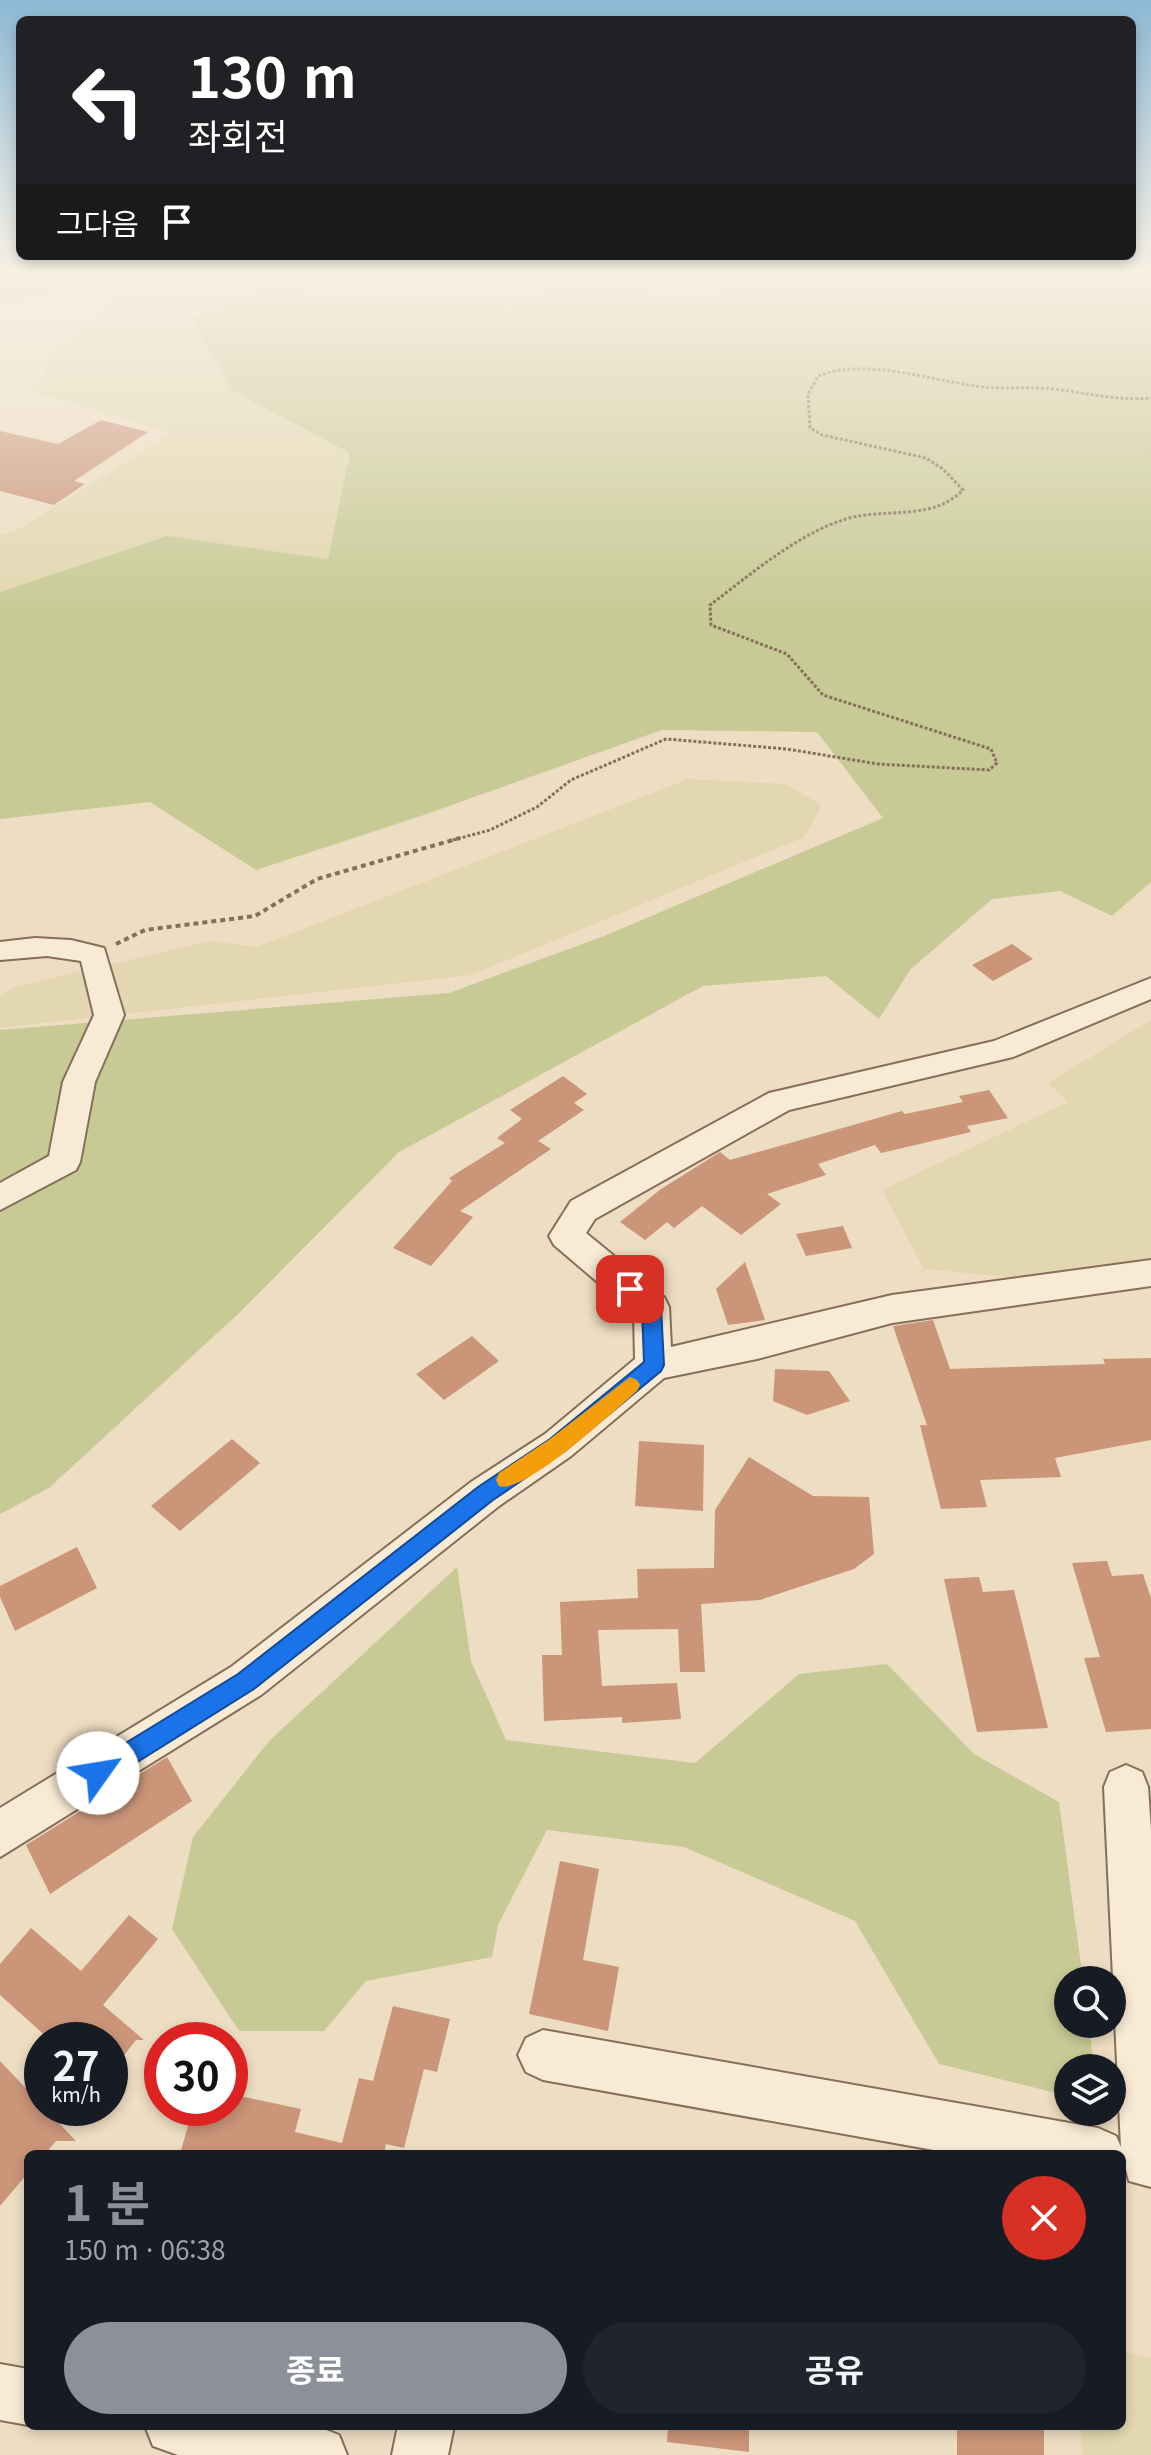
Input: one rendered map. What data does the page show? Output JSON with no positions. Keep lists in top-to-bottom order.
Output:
{
  "page": {
    "turn": ["130 m", "좌회전"],
    "then": "그다음",
    "speed": "27 km/h",
    "limit": "30",
    "heading": ["1 분", "150 m · 06:38"],
    "buttons": ["종료", "공유"]
  }
}
